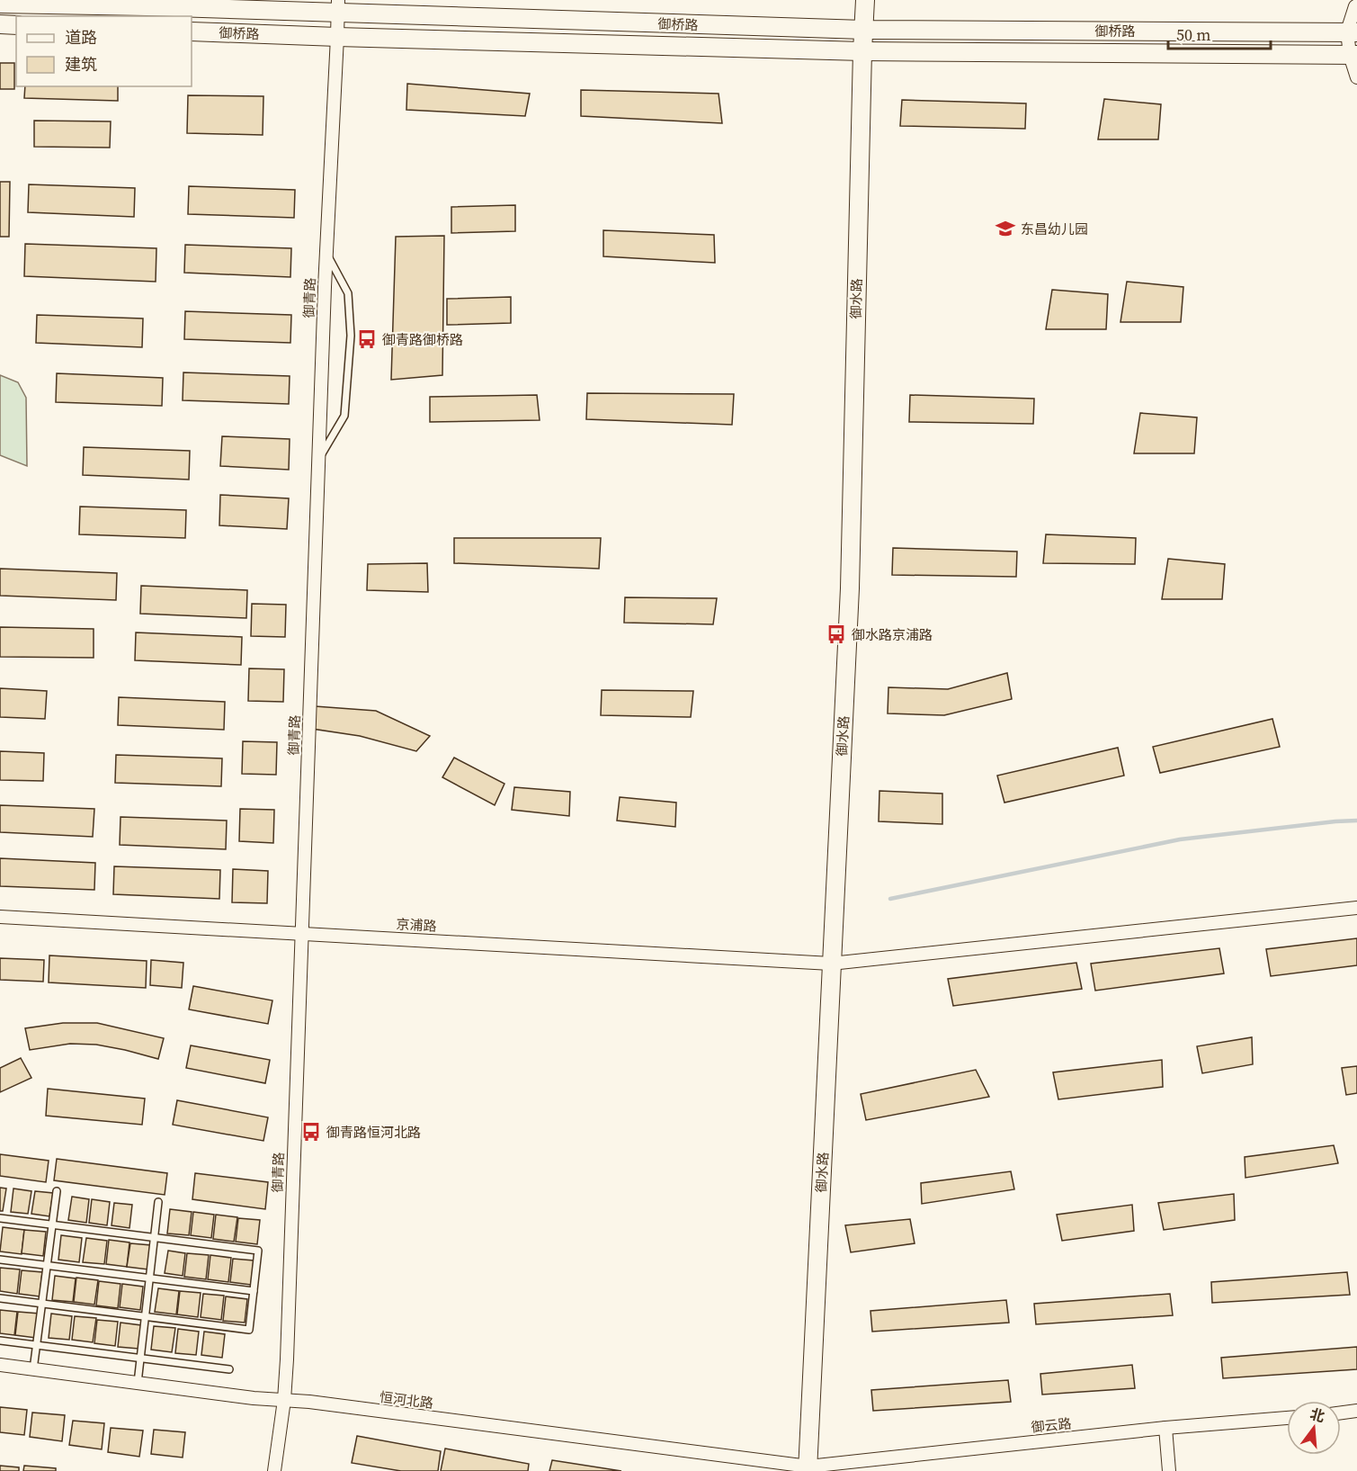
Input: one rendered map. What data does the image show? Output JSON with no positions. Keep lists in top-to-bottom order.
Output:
{
  "streets": {
    "main road": ["御桥路", "御水路"],
    "street": [
      "御青路",
      "京浦路",
      "恒河北路",
      "御云路"
    ]
  },
  "crossings": [
    ["御桥路", "御青路"],
    ["御桥路", "御水路"],
    ["御青路", "京浦路"],
    ["御青路", "恒河北路"],
    ["御水路", "京浦路"],
    ["御水路", "恒河北路"],
    ["御水路", "御云路"],
    ["恒河北路", "御云路"]
  ],
  "places": {
    "school or university": ["东昌幼儿园"],
    "bus stop": ["御青路御桥路", "御水路京浦路", "御青路恒河北路"]
  },
  "legend": ["道路", "建筑"],
  "scale_bar": "50 m",
  "north": "top"
}
